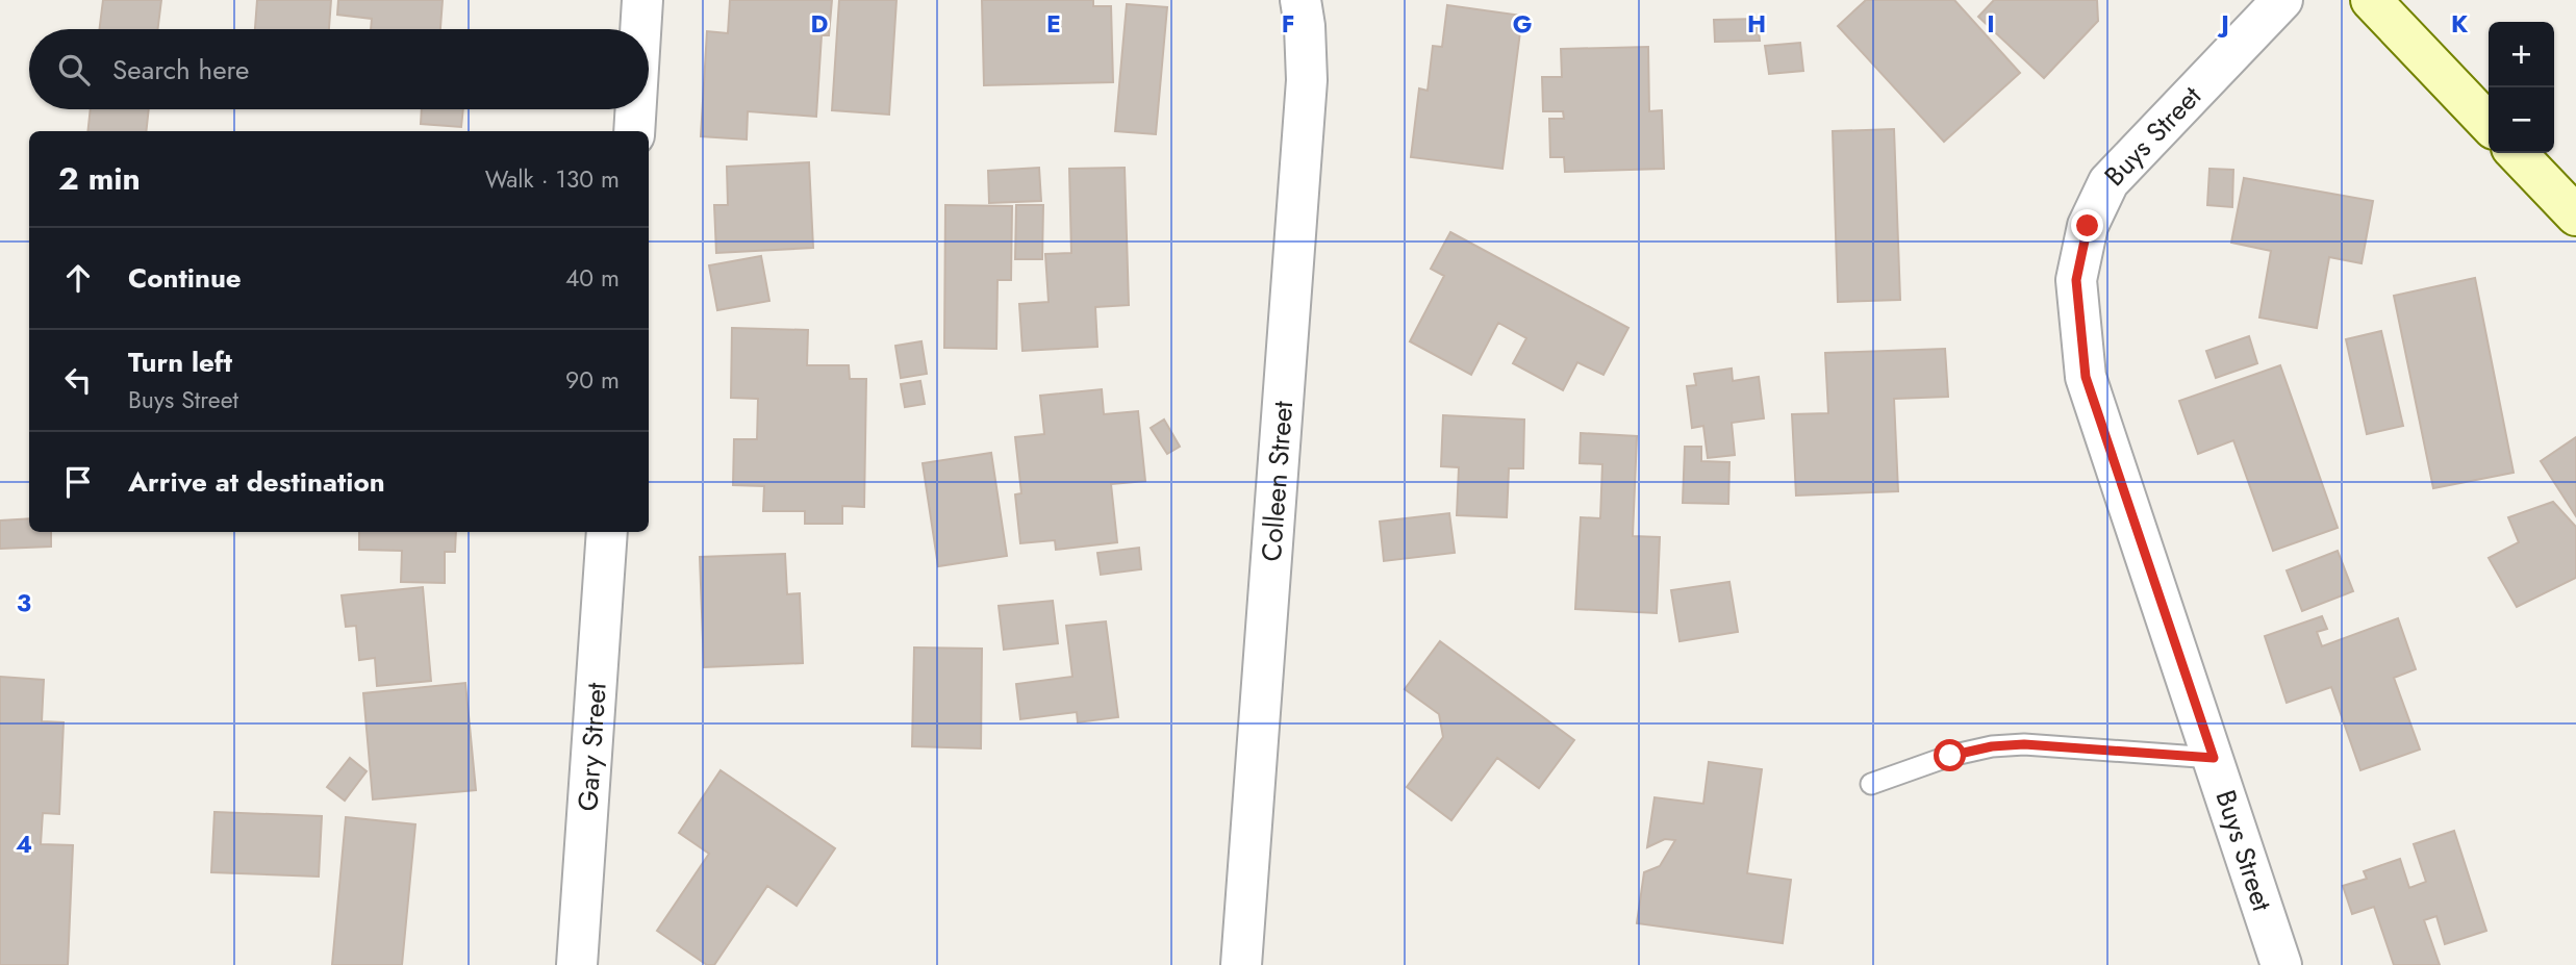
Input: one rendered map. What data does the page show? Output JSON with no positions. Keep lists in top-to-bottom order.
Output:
{
  "streets": {
    "street": ["Buys Street", "Colleen Street", "Gary Street"]
  },
  "page": {
    "map_buttons": ["+", "−"],
    "search": "Search here",
    "heading": ["2 min", "Walk · 130 m"],
    "list": [
      ["Continue", "40 m"],
      ["Turn left", "Buys Street", "90 m"],
      "Arrive at destination"
    ]
  },
  "grid": {
    "columns": [
      "D",
      "E",
      "F",
      "G",
      "H",
      "I",
      "J",
      "K"
    ],
    "rows": ["3", "4"]
  }
}
